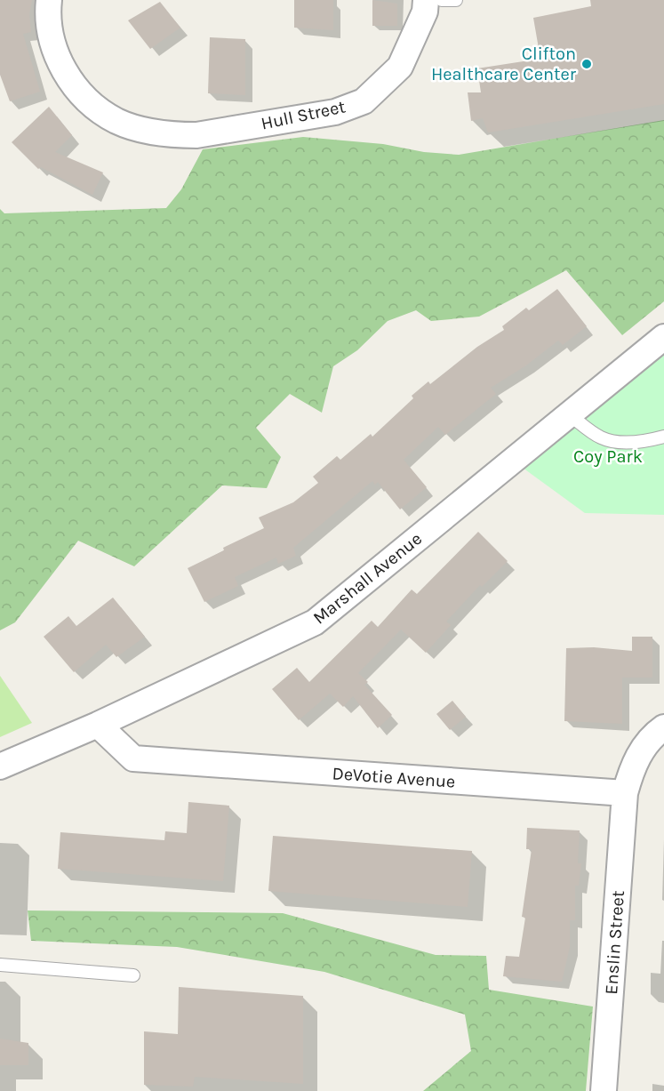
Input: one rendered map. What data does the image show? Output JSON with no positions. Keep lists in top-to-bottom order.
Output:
{
  "streets": {
    "street": [
      "Hull Street",
      "Marshall Avenue",
      "DeVotie Avenue",
      "Enslin Street"
    ]
  },
  "crossings": [
    ["Marshall Avenue", "DeVotie Avenue"],
    ["DeVotie Avenue", "Enslin Street"]
  ],
  "parks": ["Coy Park"],
  "places": ["Clifton Healthcare Center"]
}
